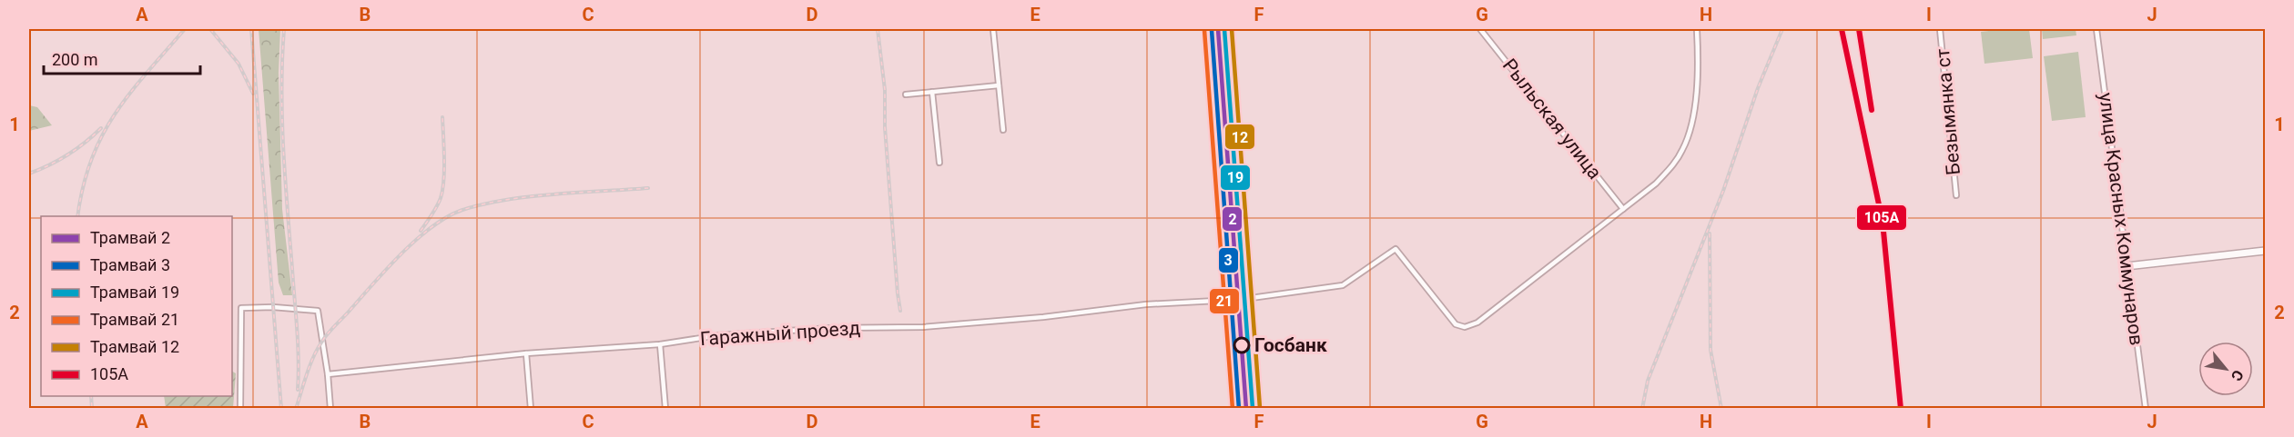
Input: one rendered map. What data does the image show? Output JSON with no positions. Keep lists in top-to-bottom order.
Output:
{
  "streets": {
    "street": [
      "Безымянка ст",
      "Рыльская улица",
      "улица Красных Коммунаров",
      "Гаражный проезд"
    ]
  },
  "places": ["Госбанк"],
  "lines": [
    "tram line 2",
    "tram line 19",
    "tram line 12",
    "transit line 105А",
    "tram line 3",
    "tram line 21"
  ],
  "legend": [
    "Трамвай 2",
    "Трамвай 3",
    "Трамвай 19",
    "Трамвай 21",
    "Трамвай 12",
    "105А"
  ],
  "scale_bar": "200 m",
  "north": "bottom right",
  "grid": {
    "columns": [
      "A",
      "B",
      "C",
      "D",
      "E",
      "F",
      "G",
      "H",
      "I",
      "J"
    ],
    "rows": ["1", "2"]
  }
}
